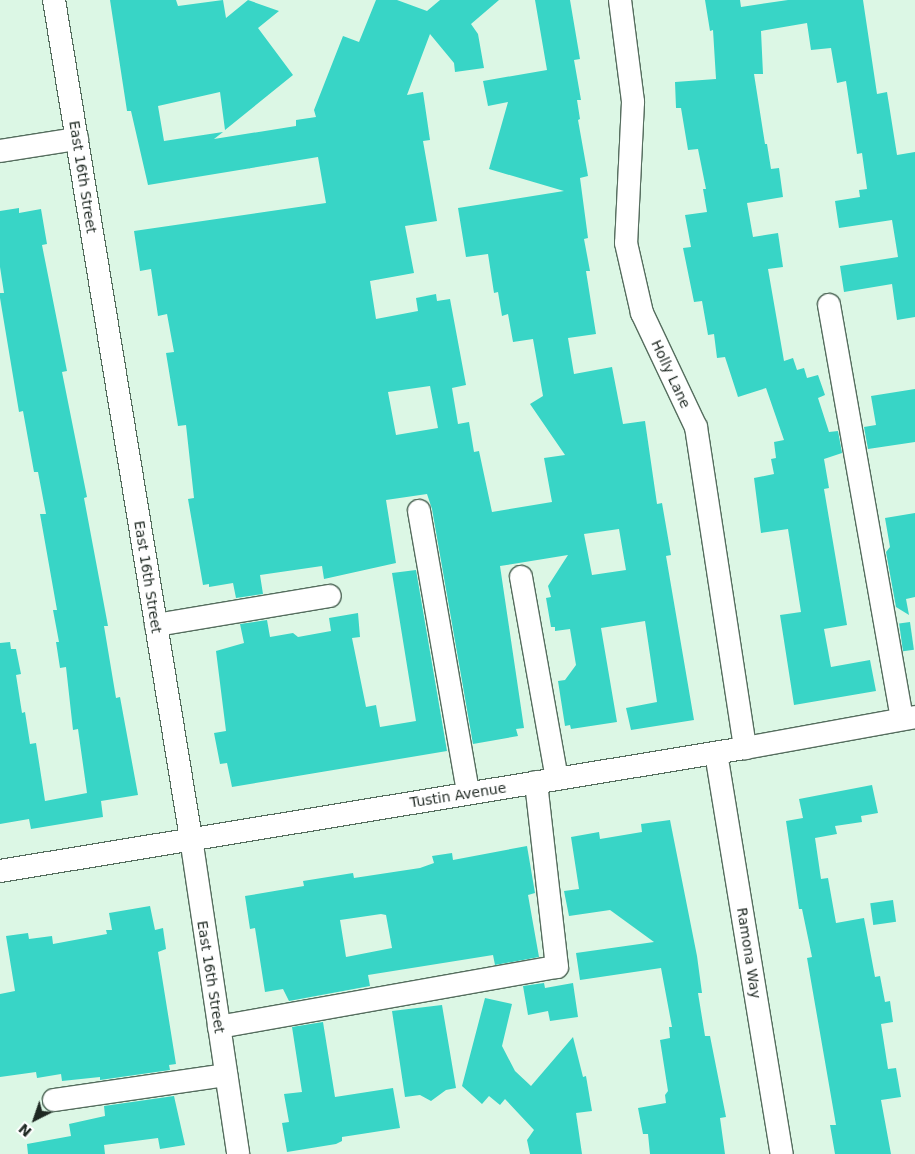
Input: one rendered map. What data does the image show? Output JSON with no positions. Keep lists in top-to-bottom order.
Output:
{
  "streets": {
    "street": [
      "East 16th Street",
      "Holly Lane",
      "Tustin Avenue",
      "Ramona Way"
    ]
  },
  "crossings": [
    ["East 16th Street", "Tustin Avenue"],
    ["Holly Lane", "Tustin Avenue"],
    ["Tustin Avenue", "Ramona Way"]
  ],
  "north": "bottom left"
}
